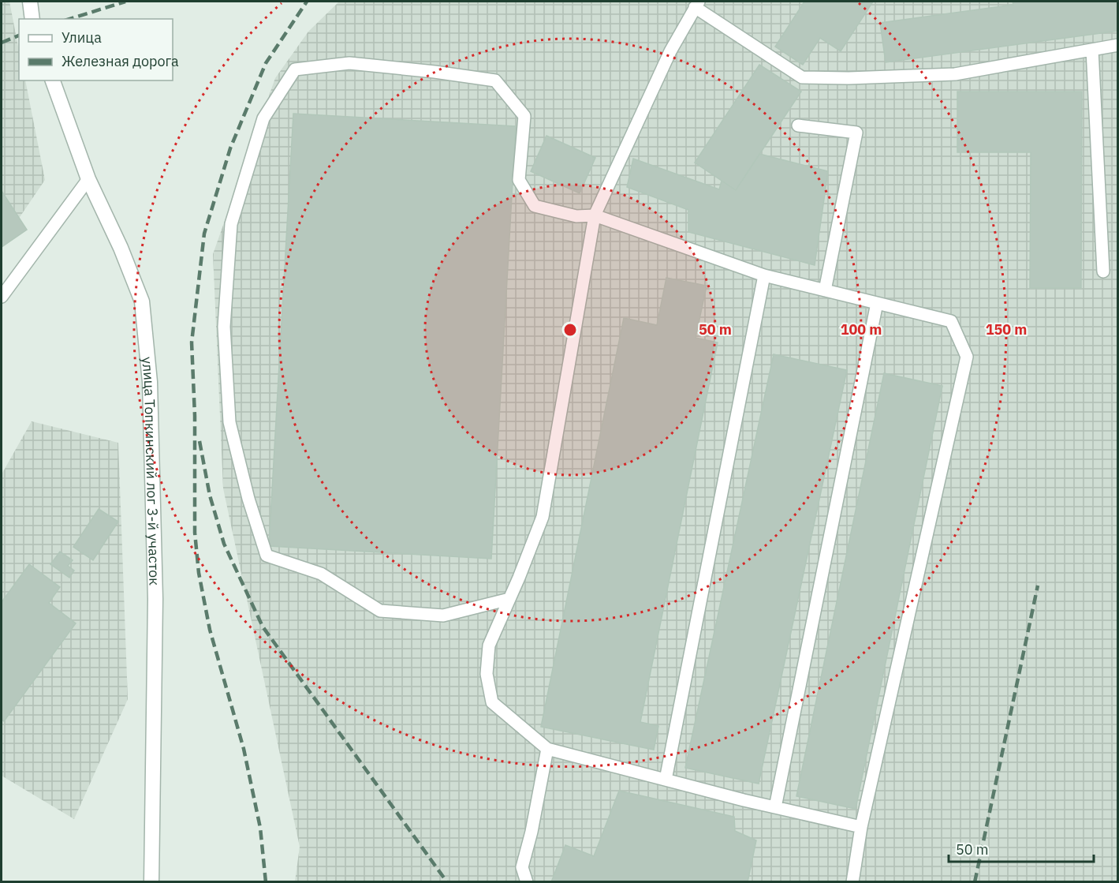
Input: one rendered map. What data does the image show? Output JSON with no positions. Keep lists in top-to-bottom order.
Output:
{
  "streets": {
    "street": ["улица Топкинский лог 3-й участок"]
  },
  "legend": ["Улица", "Железная дорога"],
  "scale_bar": "50 m",
  "rings": ["50 m", "100 m", "150 m"]
}
